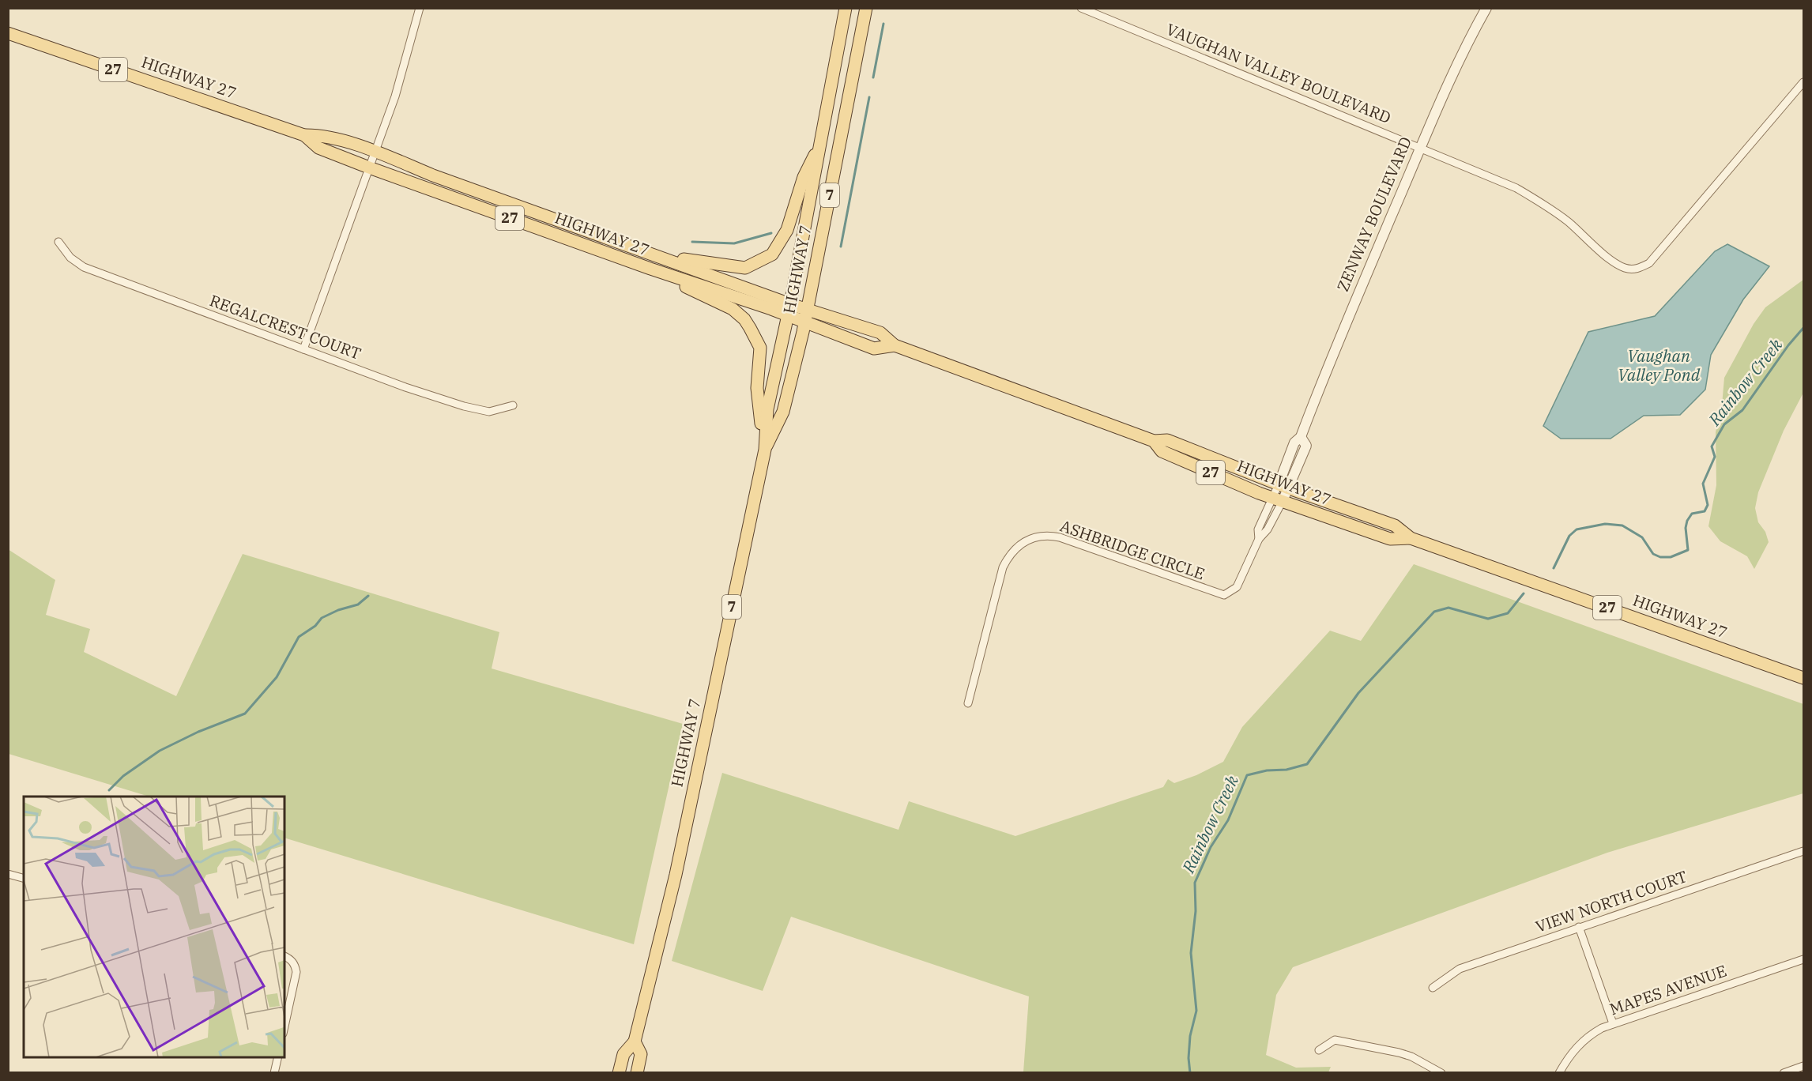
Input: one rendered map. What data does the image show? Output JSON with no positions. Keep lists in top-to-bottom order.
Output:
{
  "streets": {
    "main road": [
      "27",
      "HIGHWAY 27",
      "7",
      "HIGHWAY 7"
    ],
    "street": [
      "VAUGHAN VALLEY BOULEVARD",
      "ZENWAY BOULEVARD",
      "REGALCREST COURT",
      "ASHBRIDGE CIRCLE",
      "VIEW NORTH COURT",
      "MAPES AVENUE"
    ]
  },
  "crossings": [
    ["VAUGHAN VALLEY BOULEVARD", "ZENWAY BOULEVARD"],
    ["HIGHWAY 27", "ZENWAY BOULEVARD"],
    ["HIGHWAY 27", "HIGHWAY 7"],
    ["HIGHWAY 27", "ASHBRIDGE CIRCLE"],
    ["ZENWAY BOULEVARD", "ASHBRIDGE CIRCLE"]
  ],
  "water": ["Vaughan Valley Pond", "Rainbow Creek"]
}
